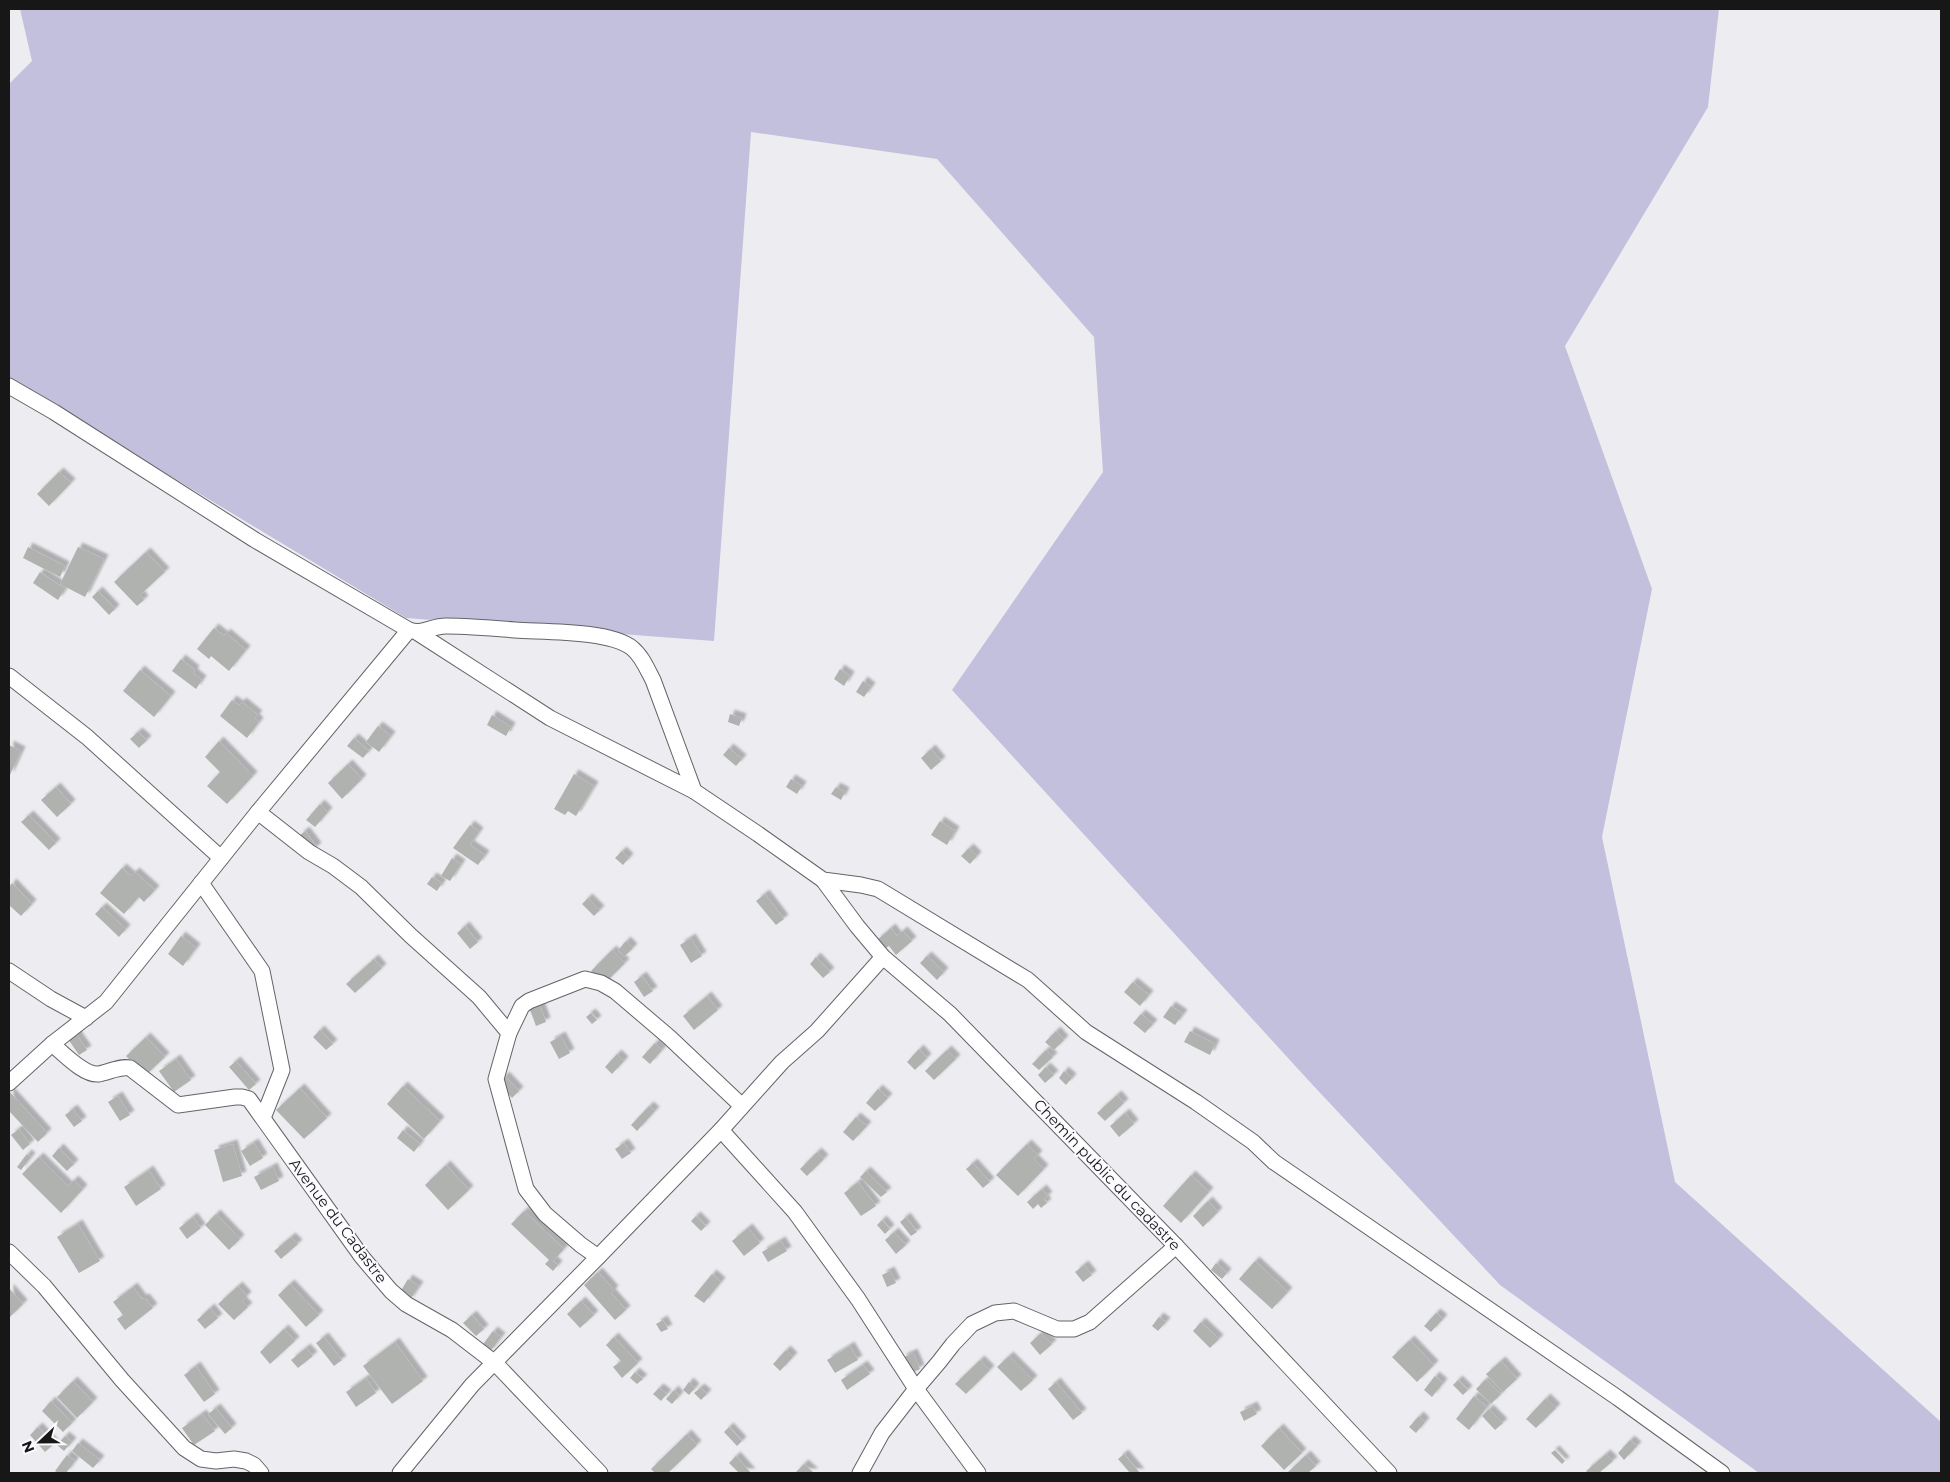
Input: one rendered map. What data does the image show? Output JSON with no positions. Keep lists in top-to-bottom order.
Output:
{
  "streets": {
    "street": ["Chemin public du cadastre", "Avenue du Cadastre"]
  },
  "north": "left"
}
